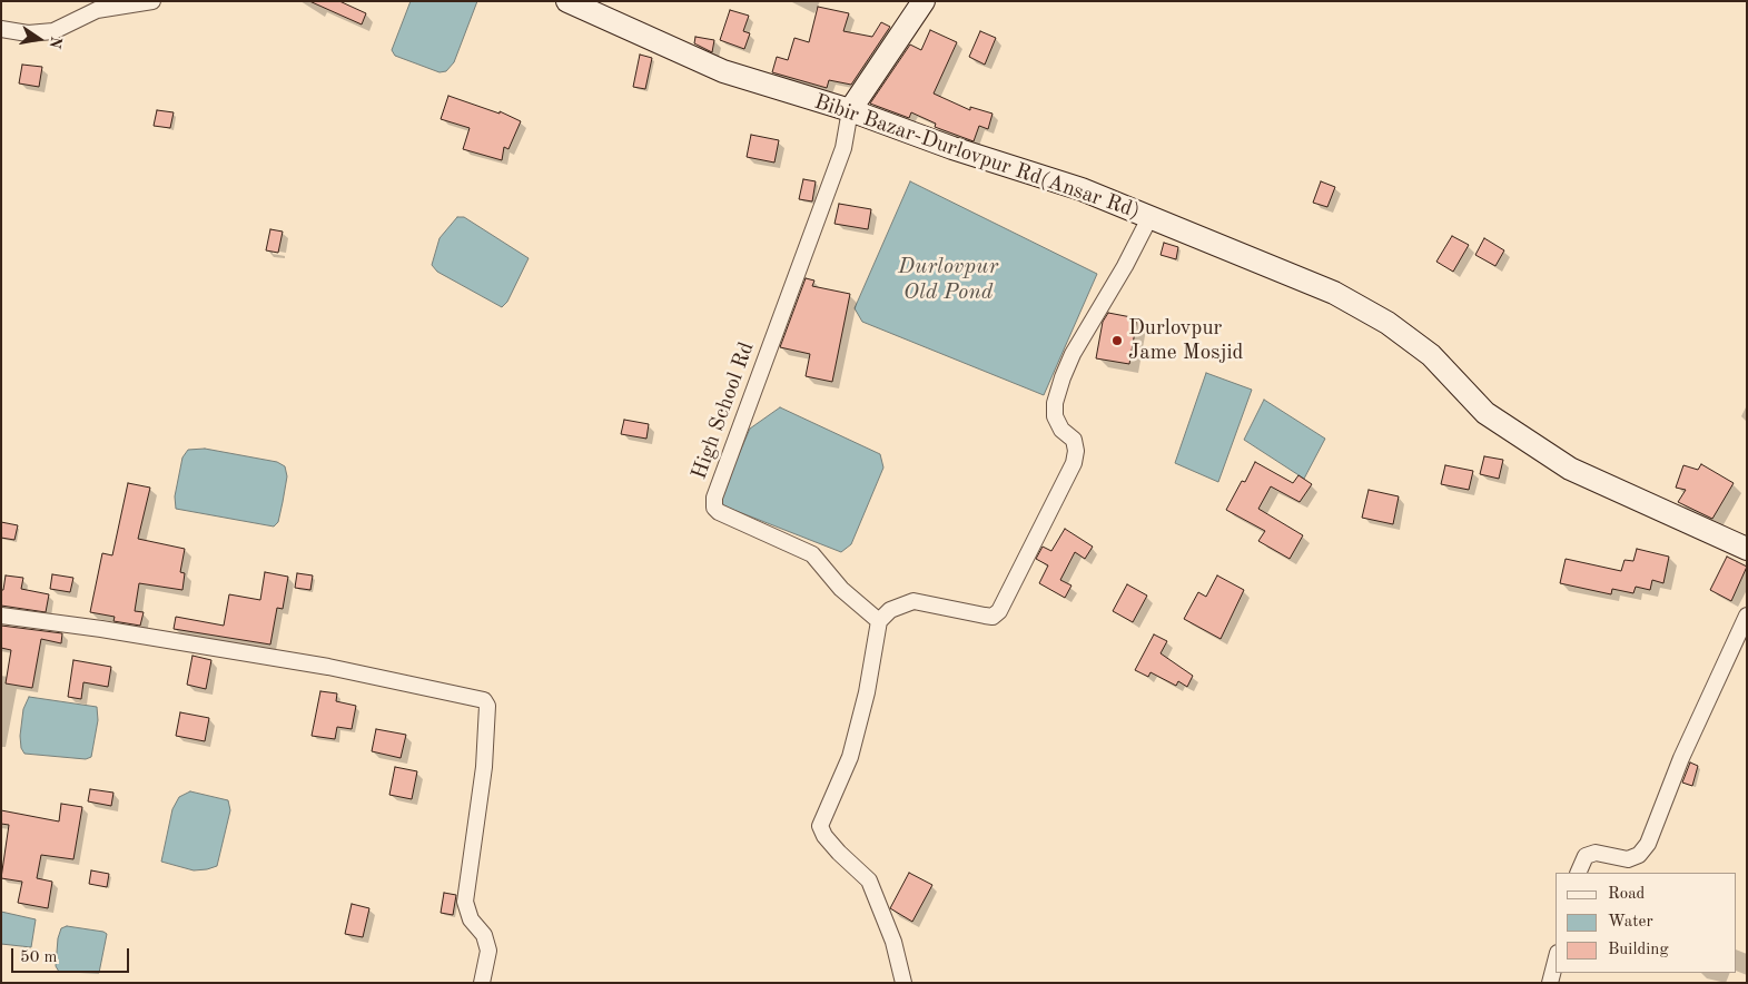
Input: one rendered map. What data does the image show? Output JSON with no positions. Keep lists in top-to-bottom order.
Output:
{
  "streets": {
    "street": ["Bibir Bazar-Durlovpur Rd(Ansar Rd)", "High School Rd"]
  },
  "crossings": [
    ["Bibir Bazar-Durlovpur Rd(Ansar Rd)", "High School Rd"]
  ],
  "water": ["Durlovpur Old Pond"],
  "places": ["Durlovpur Jame Mosjid"],
  "legend": ["Road", "Water", "Building"],
  "scale_bar": "50 m",
  "north": "right"
}
